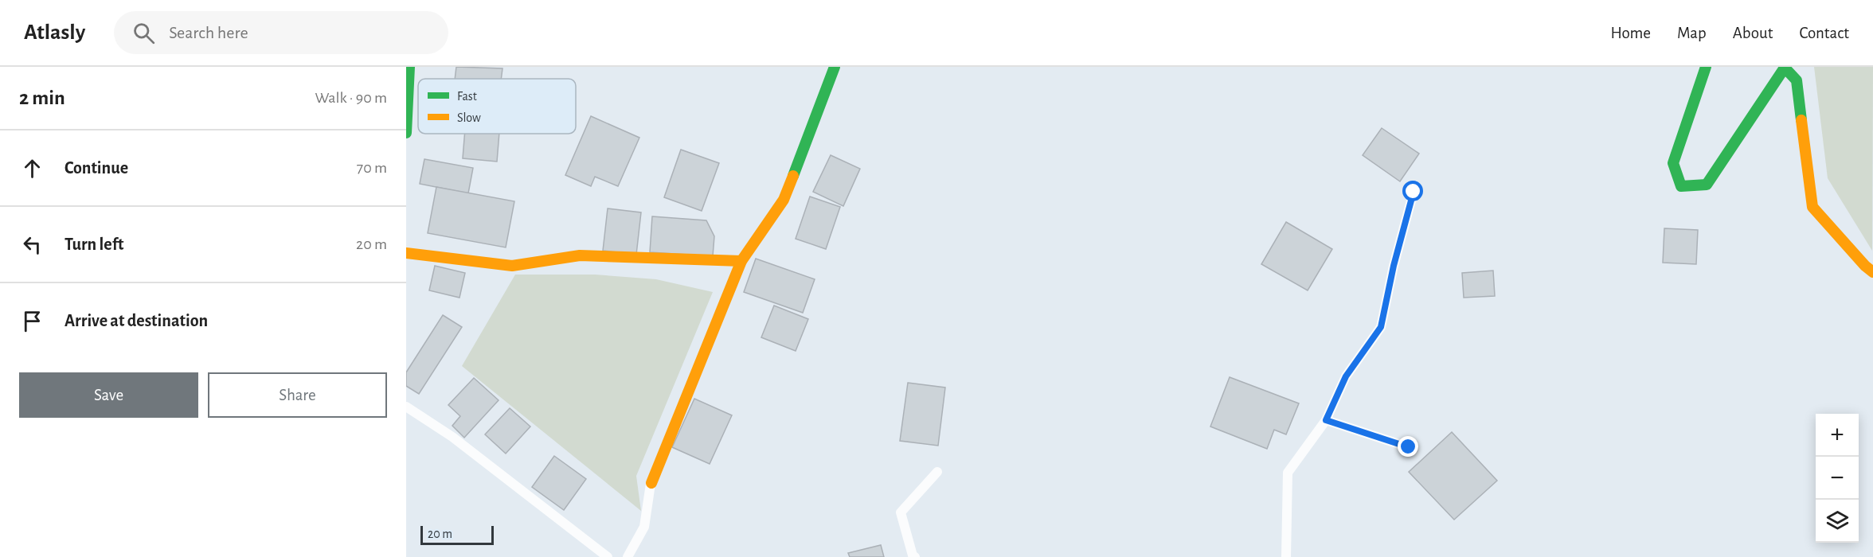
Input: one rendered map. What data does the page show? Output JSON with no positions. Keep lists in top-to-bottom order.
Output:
{
  "legend": ["Fast", "Slow"],
  "scale_bar": "20 m",
  "page": {
    "header": "Atlasly",
    "search": "Search here",
    "nav": [
      "Home",
      "Map",
      "About",
      "Contact"
    ],
    "heading": ["2 min", "Walk · 90 m"],
    "list": [
      ["Continue", "70 m"],
      ["Turn left", "20 m"],
      "Arrive at destination"
    ],
    "buttons": ["Save", "Share"],
    "map_buttons": ["+", "−"],
    "scale": "20 m"
  }
}
